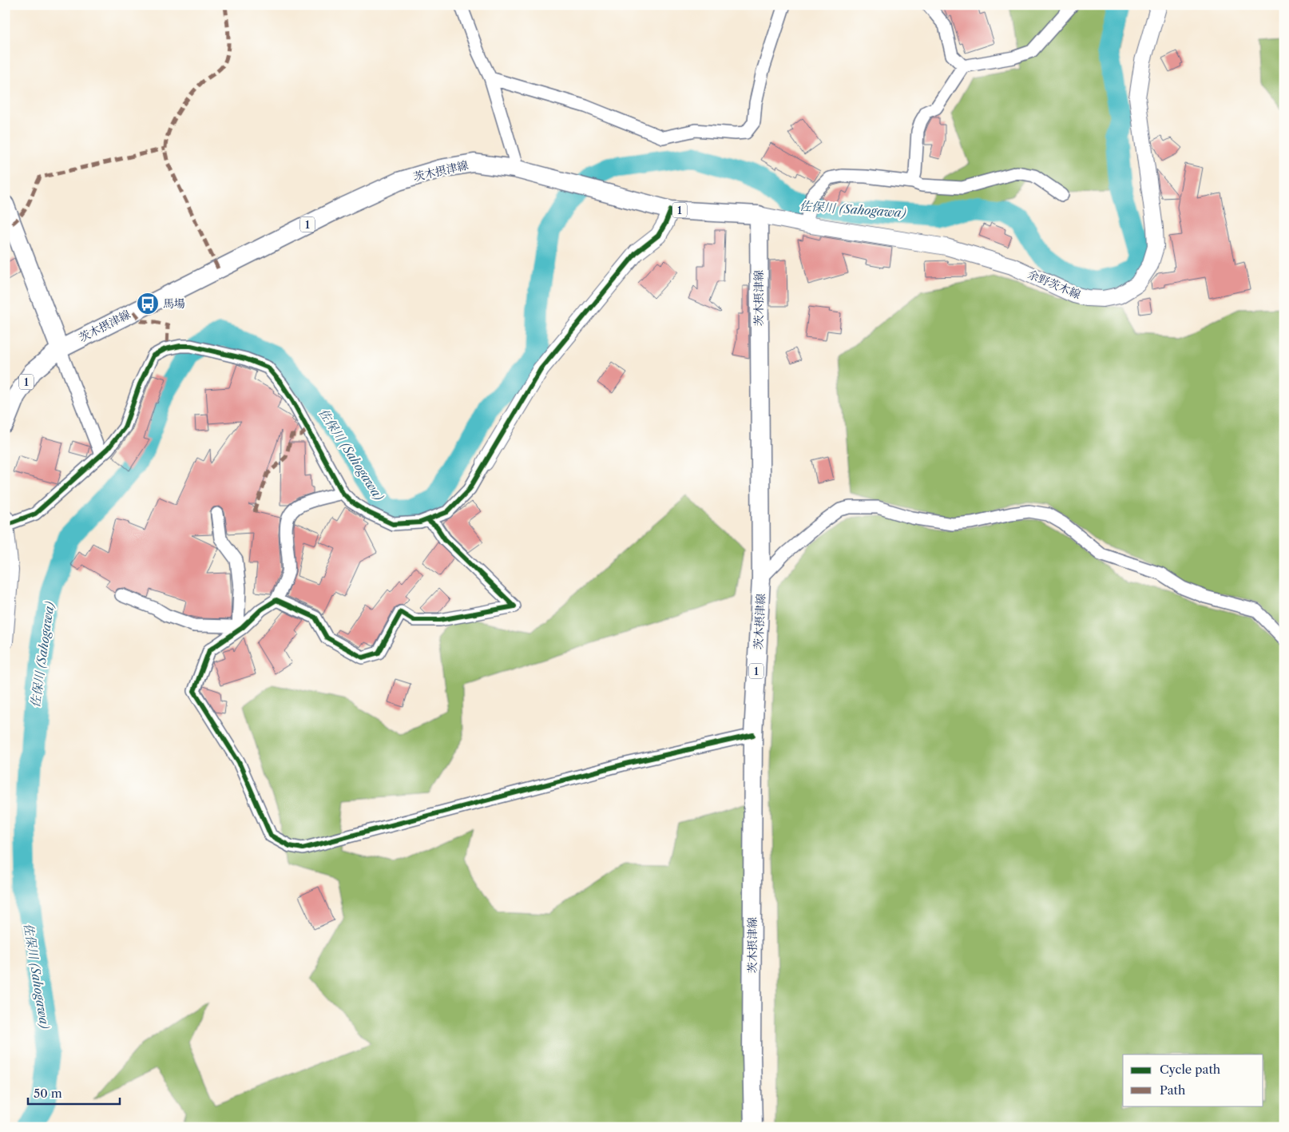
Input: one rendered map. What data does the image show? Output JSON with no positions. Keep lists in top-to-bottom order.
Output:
{
  "streets": {
    "main road": ["茨木摂津線", "1", "余野茨木線"]
  },
  "crossings": [
    ["茨木摂津線", "余野茨木線"]
  ],
  "water": ["佐保川 (Sahogawa)"],
  "places": {
    "bus stop": ["馬場"]
  },
  "legend": ["Cycle path", "Path"],
  "scale_bar": "50 m"
}
